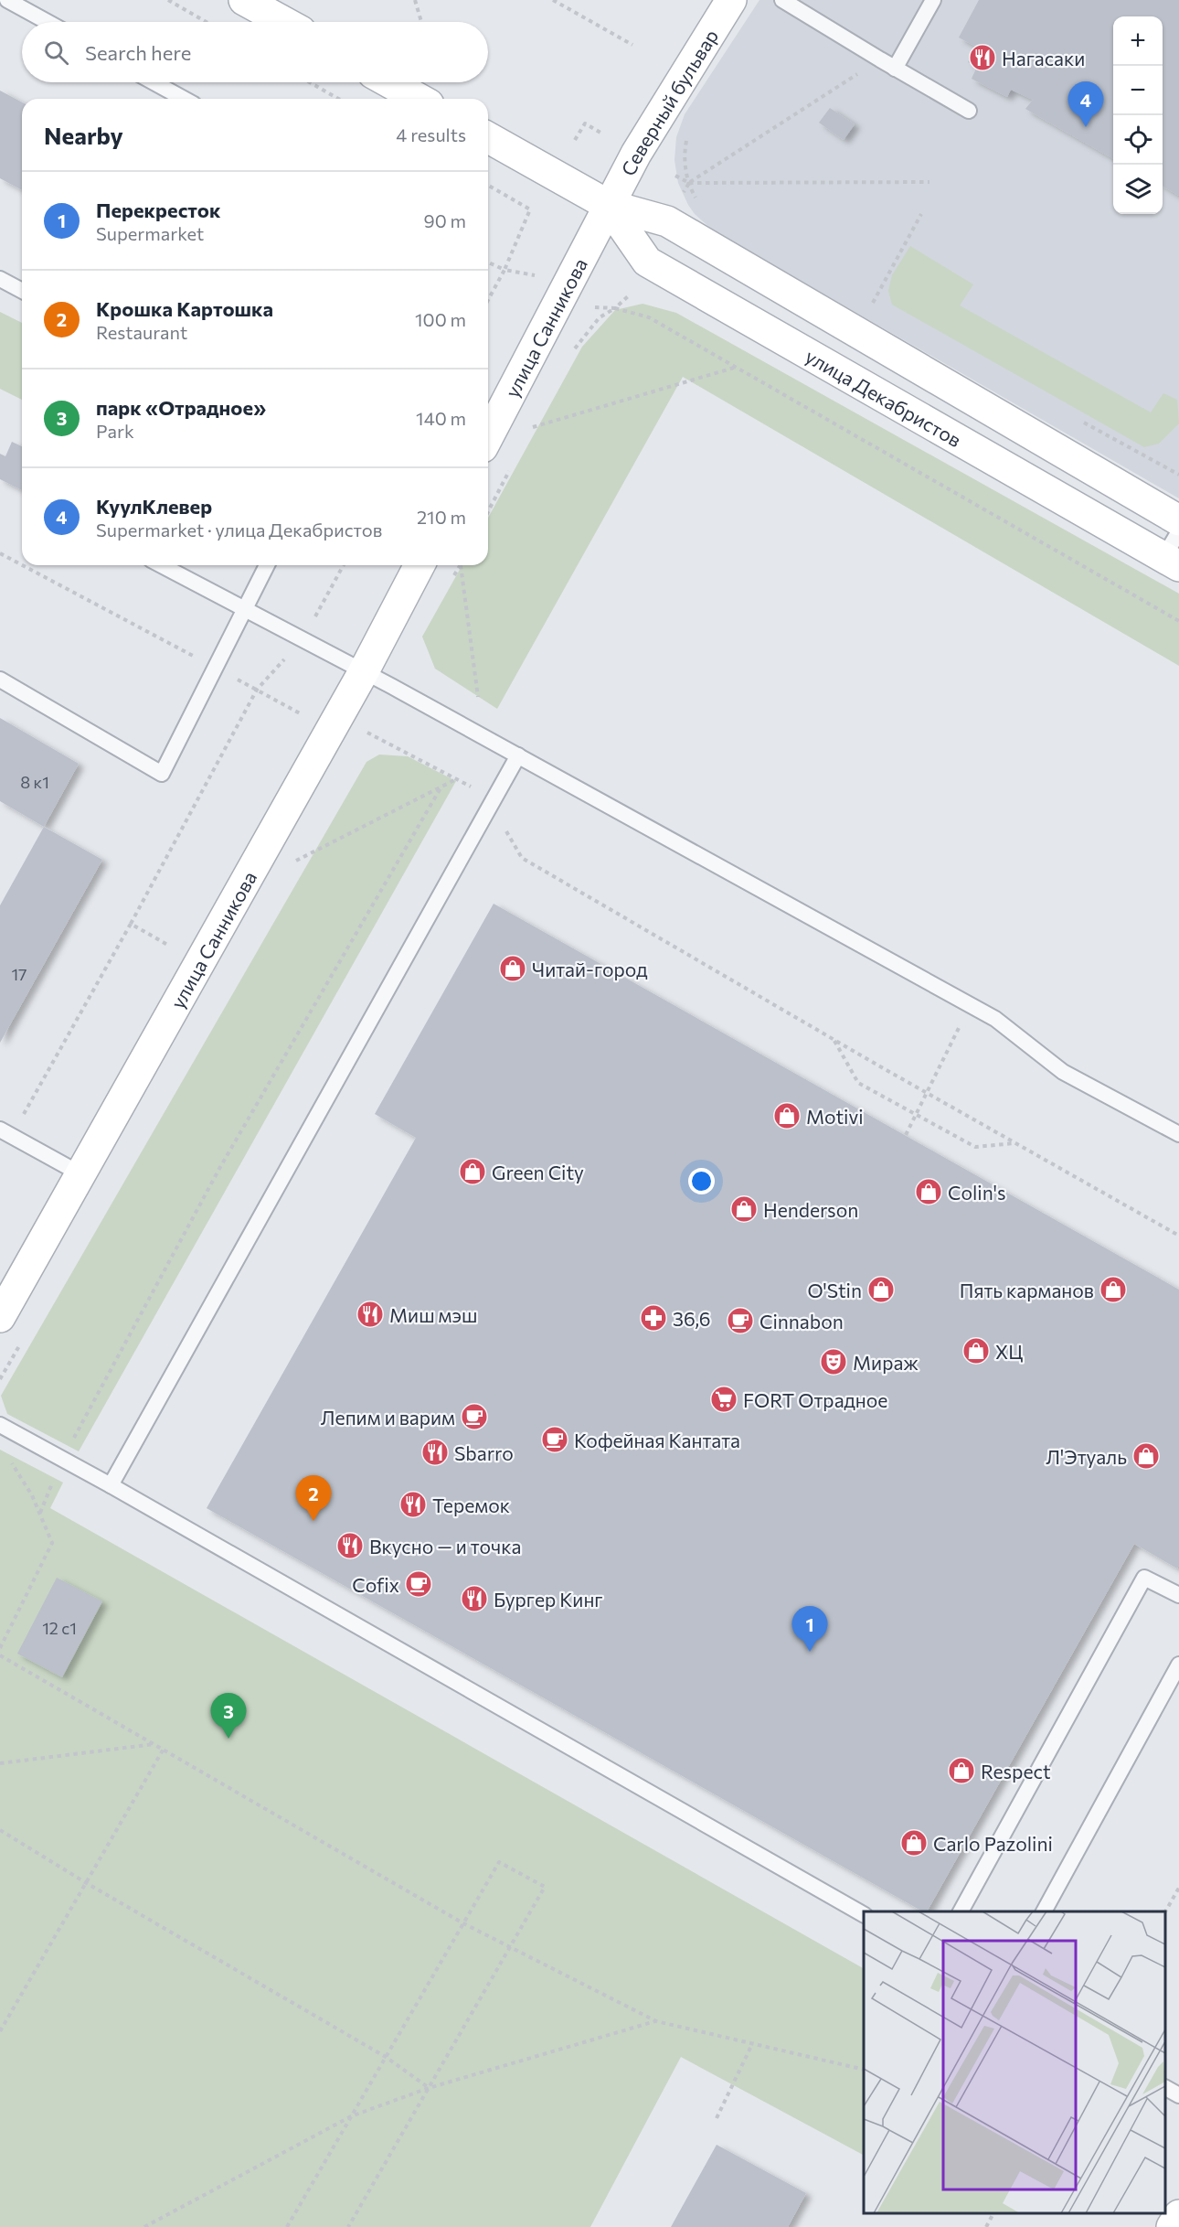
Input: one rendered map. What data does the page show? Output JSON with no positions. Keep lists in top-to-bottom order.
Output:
{
  "streets": {
    "main road": ["Северный бульвар", "улица Санникова", "улица Декабристов"]
  },
  "crossings": [
    ["Северный бульвар", "улица Санникова"],
    ["Северный бульвар", "улица Декабристов"],
    ["улица Санникова", "улица Декабристов"]
  ],
  "places": {
    "restaurant": [
      "Нагасаки",
      "Миш мэш",
      "Sbarro",
      "Теремок",
      "Вкусно — и точка",
      "Бургер Кинг"
    ],
    "shop": [
      "Читай-город",
      "Motivi",
      "Green City",
      "Colin's",
      "Henderson",
      "O'Stin",
      "Пять карманов",
      "ХЦ",
      "Л'Этуаль",
      "Respect",
      "Carlo Pazolini"
    ],
    "pharmacy": ["36,6"],
    "cafe": [
      "Cinnabon",
      "Лепим и варим",
      "Кофейная Кантата",
      "Cofix"
    ],
    "theatre": ["Мираж"],
    "supermarket": ["FORT Отрадное"]
  },
  "house_numbers": ["8 к1", "17", "12 с1"],
  "page": {
    "map_buttons": ["+", "−"],
    "search": "Search here",
    "pins": [
      "4",
      "2",
      "1",
      "3"
    ],
    "heading": ["Nearby", "4 results"],
    "list": [
      {
        "mark": "1",
        "name": "Перекресток",
        "note": "Supermarket",
        "value": "90 m"
      },
      {
        "mark": "2",
        "name": "Крошка Картошка",
        "note": "Restaurant",
        "value": "100 m"
      },
      {
        "mark": "3",
        "name": "парк «Отрадное»",
        "note": "Park",
        "value": "140 m"
      },
      {
        "mark": "4",
        "name": "КуулКлевер",
        "note": "Supermarket · улица Декабристов",
        "value": "210 m"
      }
    ]
  }
}
